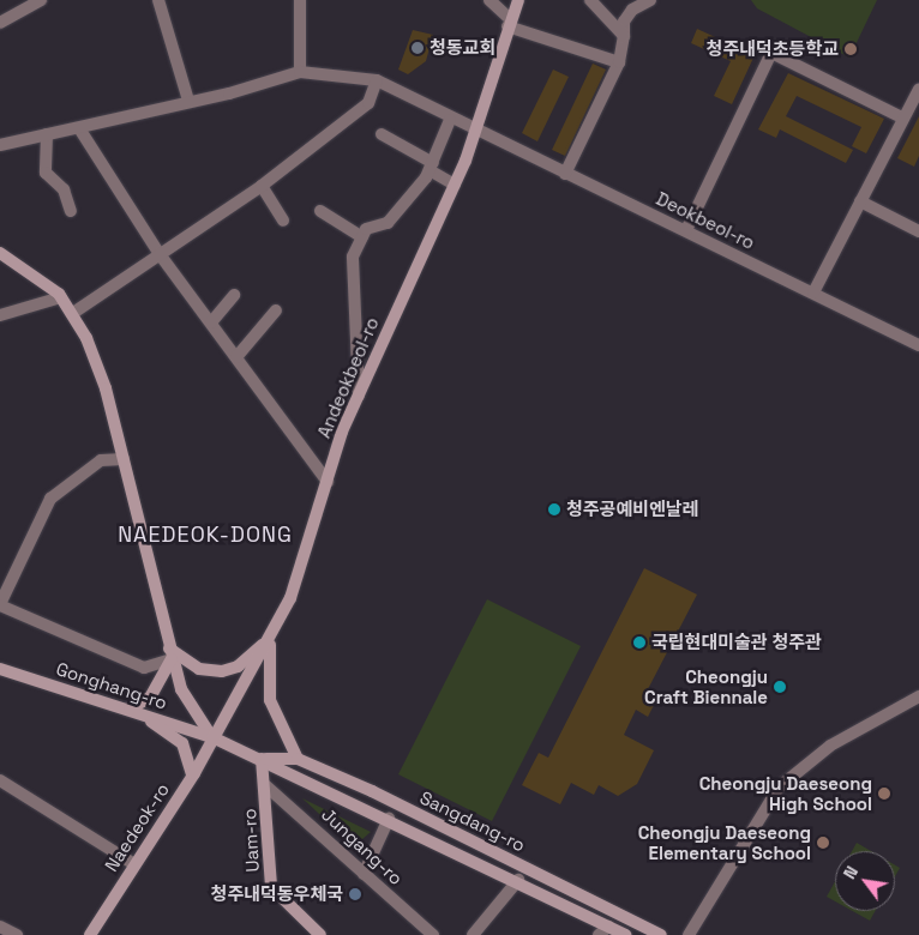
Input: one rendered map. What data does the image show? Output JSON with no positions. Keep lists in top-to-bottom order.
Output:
{
  "streets": {
    "street": [
      "Deokbeol-ro",
      "Andeokbeol-ro",
      "Gonghang-ro",
      "Sangdang-ro",
      "Naedeok-ro",
      "Uam-ro",
      "Jungang-ro"
    ]
  },
  "crossings": [
    ["Deokbeol-ro", "Andeokbeol-ro"],
    ["Andeokbeol-ro", "Gonghang-ro"],
    ["Andeokbeol-ro", "Sangdang-ro"],
    ["Andeokbeol-ro", "Naedeok-ro"],
    ["Gonghang-ro", "Sangdang-ro"],
    ["Gonghang-ro", "Naedeok-ro"],
    ["Sangdang-ro", "Naedeok-ro"],
    ["Sangdang-ro", "Uam-ro"],
    ["Uam-ro", "Jungang-ro"]
  ],
  "districts": ["NAEDEOK-DONG"],
  "places": [
    "청동교회",
    "청주내덕초등학교",
    "청주공예비엔날레",
    "국립현대미술관 청주관",
    "Cheongju Craft Biennale",
    "Cheongju Daeseong High School",
    "Cheongju Daeseong Elementary School",
    "청주내덕동우체국"
  ],
  "north": "top left"
}
